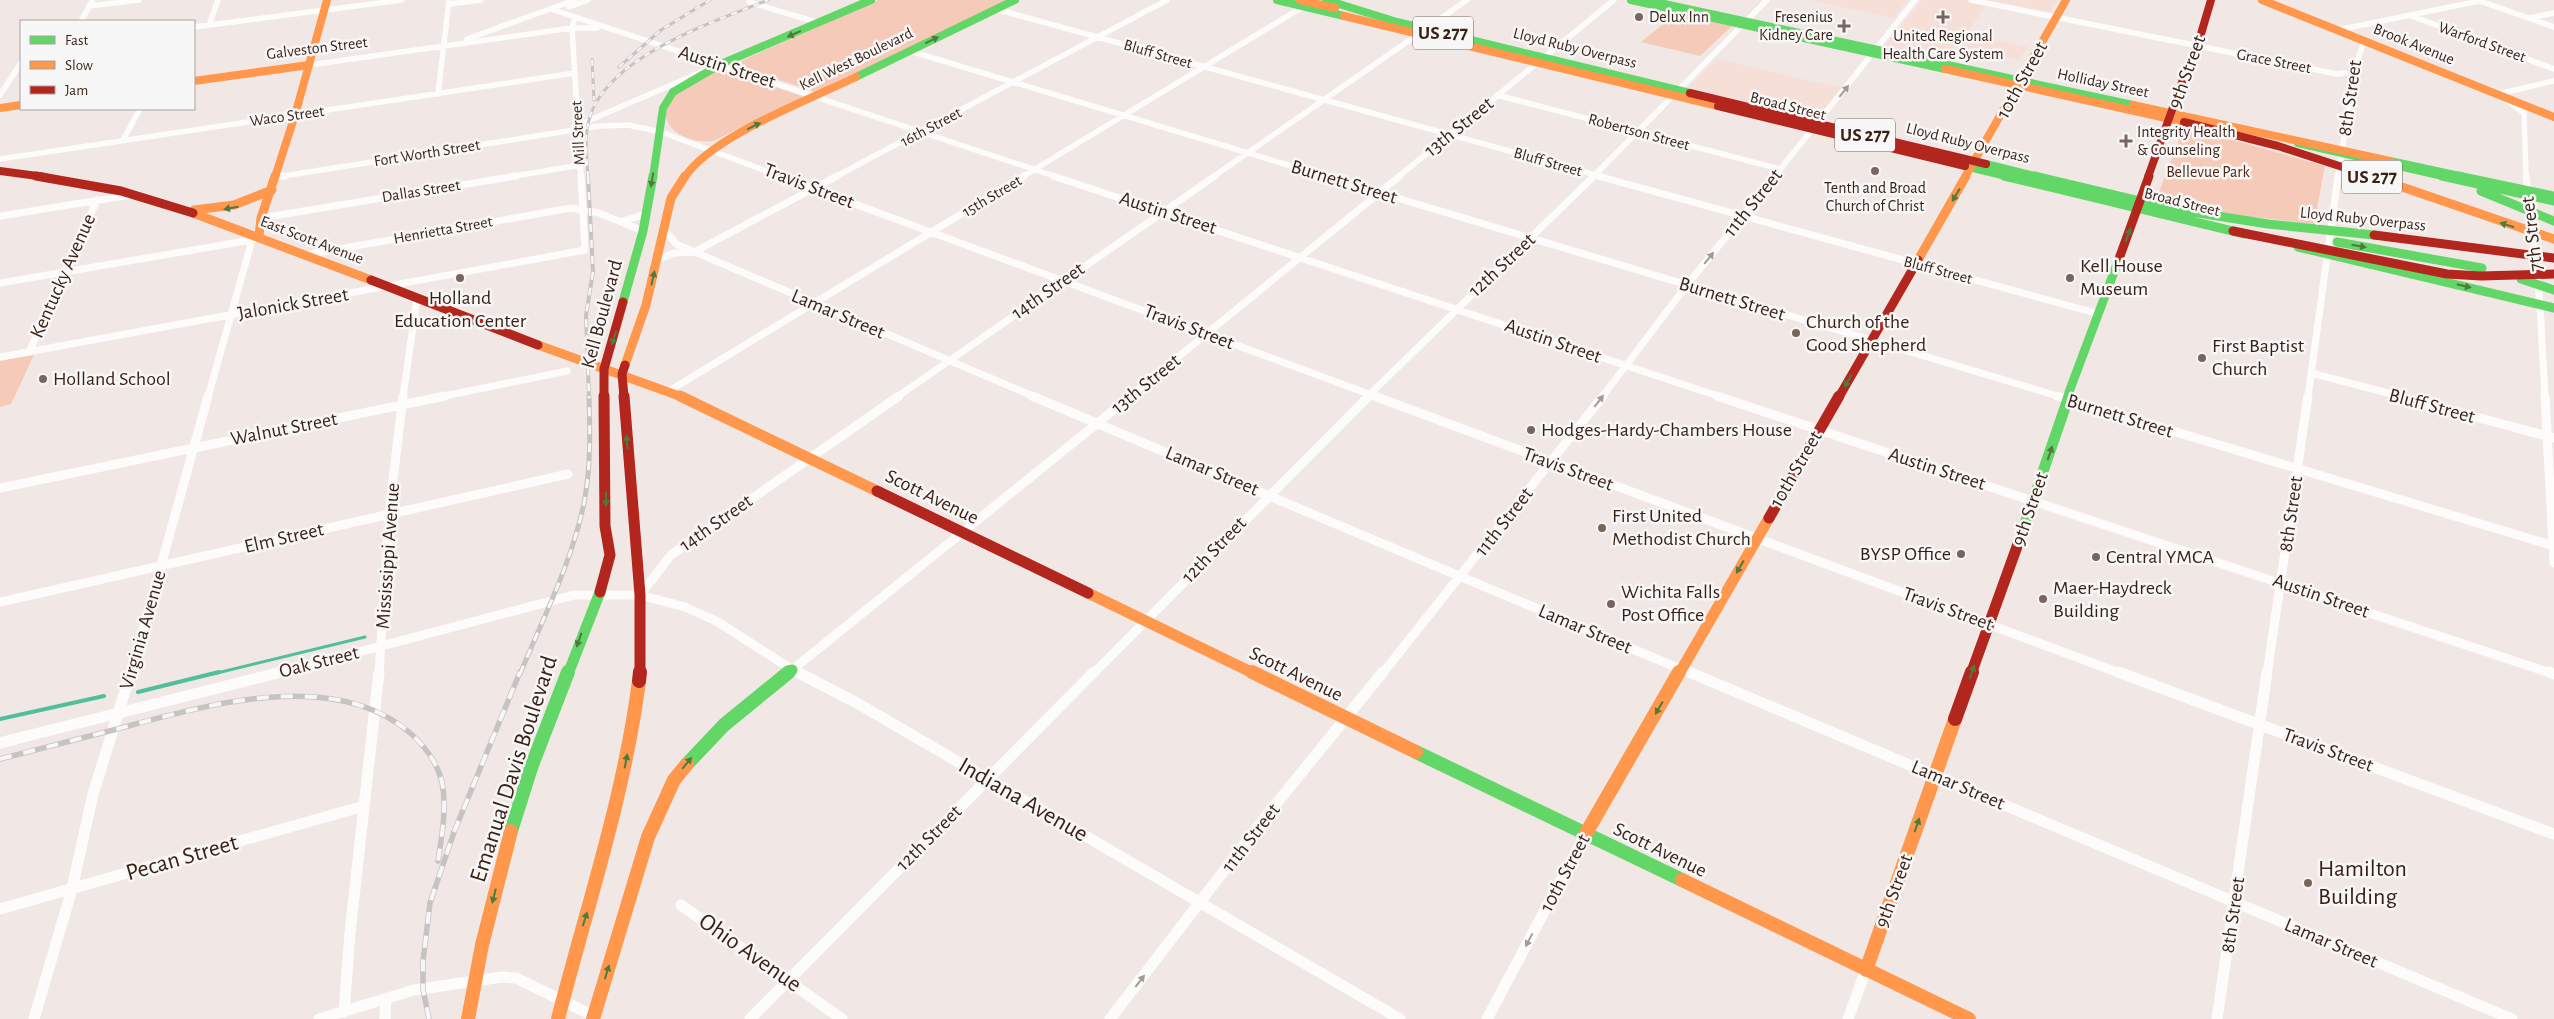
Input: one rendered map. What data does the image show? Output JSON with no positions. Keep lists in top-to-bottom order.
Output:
{
  "streets": {
    "main road": [
      "US 277",
      "Brook Avenue",
      "Galveston Street",
      "Lloyd Ruby Overpass",
      "Kell West Boulevard",
      "9th Street",
      "10th Street",
      "Holliday Street",
      "Broad Street",
      "East Scott Avenue",
      "Kell Boulevard",
      "Scott Avenue",
      "Emanual Davis Boulevard"
    ],
    "street": [
      "Warford Street",
      "Bluff Street",
      "Grace Street",
      "Austin Street",
      "8th Street",
      "Waco Street",
      "16th Street",
      "13th Street",
      "Robertson Street",
      "Mill Street",
      "Fort Worth Street",
      "Burnett Street",
      "Travis Street",
      "Dallas Street",
      "15th Street",
      "11th Street",
      "Henrietta Street",
      "7th Street",
      "12th Street",
      "Kentucky Avenue",
      "14th Street",
      "Jalonick Street",
      "Lamar Street",
      "Walnut Street",
      "Elm Street",
      "Mississippi Avenue",
      "Virginia Avenue",
      "Oak Street",
      "Indiana Avenue",
      "Pecan Street",
      "Ohio Avenue"
    ]
  },
  "crossings": [
    ["US 277", "Lloyd Ruby Overpass"],
    ["US 277", "Broad Street"],
    ["US 277", "15th Street"],
    ["Warford Street", "8th Street"],
    ["Brook Avenue", "8th Street"],
    ["Brook Avenue", "7th Street"],
    ["Galveston Street", "Austin Street"],
    ["Galveston Street", "Mill Street"],
    ["Bluff Street", "Kell West Boulevard"],
    ["Bluff Street", "9th Street"],
    ["Bluff Street", "10th Street"],
    ["Bluff Street", "8th Street"],
    ["Bluff Street", "16th Street"],
    ["Bluff Street", "13th Street"],
    ["Bluff Street", "15th Street"],
    ["Bluff Street", "11th Street"],
    ["Bluff Street", "7th Street"],
    ["Bluff Street", "12th Street"],
    ["Bluff Street", "14th Street"],
    ["Kell West Boulevard", "Austin Street"],
    ["Kell West Boulevard", "Burnett Street"],
    ["Kell West Boulevard", "Travis Street"],
    ["Kell West Boulevard", "Kell Boulevard"],
    ["Grace Street", "9th Street"],
    ["Grace Street", "10th Street"],
    ["Grace Street", "8th Street"],
    ["Austin Street", "9th Street"],
    ["Austin Street", "10th Street"],
    ["Austin Street", "8th Street"],
    ["Austin Street", "16th Street"],
    ["Austin Street", "13th Street"],
    ["Austin Street", "Mill Street"],
    ["Austin Street", "15th Street"],
    ["Austin Street", "11th Street"],
    ["Austin Street", "12th Street"],
    ["Austin Street", "14th Street"],
    ["Austin Street", "Kell Boulevard"],
    ["9th Street", "Holliday Street"],
    ["9th Street", "Broad Street"],
    ["9th Street", "Burnett Street"],
    ["9th Street", "Travis Street"],
    ["9th Street", "Lamar Street"],
    ["9th Street", "Scott Avenue"],
    ["10th Street", "Holliday Street"],
    ["10th Street", "Broad Street"],
    ["10th Street", "Burnett Street"],
    ["10th Street", "Travis Street"],
    ["10th Street", "Lamar Street"],
    ["10th Street", "Scott Avenue"],
    ["Holliday Street", "8th Street"],
    ["Holliday Street", "11th Street"],
    ["Holliday Street", "12th Street"],
    ["8th Street", "Broad Street"],
    ["8th Street", "Burnett Street"],
    ["8th Street", "Travis Street"],
    ["8th Street", "Lamar Street"],
    ["Broad Street", "13th Street"],
    ["Broad Street", "15th Street"],
    ["Broad Street", "11th Street"],
    ["Broad Street", "12th Street"],
    ["Broad Street", "14th Street"],
    ["Waco Street", "Mill Street"],
    ["16th Street", "Burnett Street"],
    ["16th Street", "Travis Street"],
    ["16th Street", "Lamar Street"],
    ["13th Street", "Robertson Street"],
    ["13th Street", "Burnett Street"],
    ["13th Street", "Travis Street"],
    ["13th Street", "Lamar Street"],
    ["13th Street", "Scott Avenue"],
    ["13th Street", "Indiana Avenue"],
    ["Robertson Street", "11th Street"],
    ["Robertson Street", "12th Street"],
    ["Mill Street", "Fort Worth Street"],
    ["Mill Street", "Travis Street"],
    ["Mill Street", "Dallas Street"],
    ["Mill Street", "Henrietta Street"],
    ["Mill Street", "Jalonick Street"],
    ["Fort Worth Street", "Travis Street"],
    ["Burnett Street", "15th Street"],
    ["Burnett Street", "11th Street"],
    ["Burnett Street", "7th Street"],
    ["Burnett Street", "12th Street"],
    ["Burnett Street", "14th Street"],
    ["Travis Street", "15th Street"],
    ["Travis Street", "11th Street"],
    ["Travis Street", "12th Street"],
    ["Travis Street", "14th Street"],
    ["Travis Street", "Kell Boulevard"],
    ["15th Street", "Lamar Street"],
    ["15th Street", "Scott Avenue"],
    ["11th Street", "Lamar Street"],
    ["11th Street", "Scott Avenue"],
    ["11th Street", "Indiana Avenue"],
    ["Henrietta Street", "East Scott Avenue"],
    ["East Scott Avenue", "Jalonick Street"],
    ["East Scott Avenue", "Kell Boulevard"],
    ["East Scott Avenue", "Scott Avenue"],
    ["East Scott Avenue", "Mississippi Avenue"],
    ["East Scott Avenue", "Virginia Avenue"],
    ["12th Street", "Lamar Street"],
    ["12th Street", "Scott Avenue"],
    ["12th Street", "Indiana Avenue"],
    ["12th Street", "Ohio Avenue"],
    ["Kentucky Avenue", "Jalonick Street"],
    ["14th Street", "Kell Boulevard"],
    ["14th Street", "Lamar Street"],
    ["14th Street", "Scott Avenue"],
    ["14th Street", "Oak Street"],
    ["14th Street", "Indiana Avenue"],
    ["Jalonick Street", "Virginia Avenue"],
    ["Kell Boulevard", "Lamar Street"],
    ["Kell Boulevard", "Scott Avenue"],
    ["Kell Boulevard", "Oak Street"],
    ["Kell Boulevard", "Emanual Davis Boulevard"],
    ["Kell Boulevard", "Indiana Avenue"],
    ["Walnut Street", "Mississippi Avenue"],
    ["Walnut Street", "Virginia Avenue"],
    ["Elm Street", "Mississippi Avenue"],
    ["Elm Street", "Virginia Avenue"],
    ["Mississippi Avenue", "Oak Street"],
    ["Mississippi Avenue", "Pecan Street"],
    ["Virginia Avenue", "Oak Street"],
    ["Virginia Avenue", "Pecan Street"],
    ["Oak Street", "Emanual Davis Boulevard"],
    ["Oak Street", "Indiana Avenue"]
  ],
  "one_way": [
    "Kell West Boulevard",
    "9th Street",
    "10th Street",
    "11th Street"
  ],
  "parks": ["Bellevue Park"],
  "places": {
    "other": [
      "Delux Inn",
      "Tenth and Broad Church of Christ",
      "Holland Education Center",
      "Kell House Museum",
      "Church of the Good Shepherd",
      "First Baptist Church",
      "Holland School",
      "Hodges-Hardy-Chambers House",
      "First United Methodist Church",
      "BYSP Office",
      "Central YMCA",
      "Maer-Haydreck Building",
      "Wichita Falls Post Office",
      "Hamilton Building"
    ],
    "health": ["United Regional Health Care System", "Fresenius Kidney Care", "Integrity Health & Counseling"]
  },
  "legend": ["Fast", "Slow", "Jam"]
}
